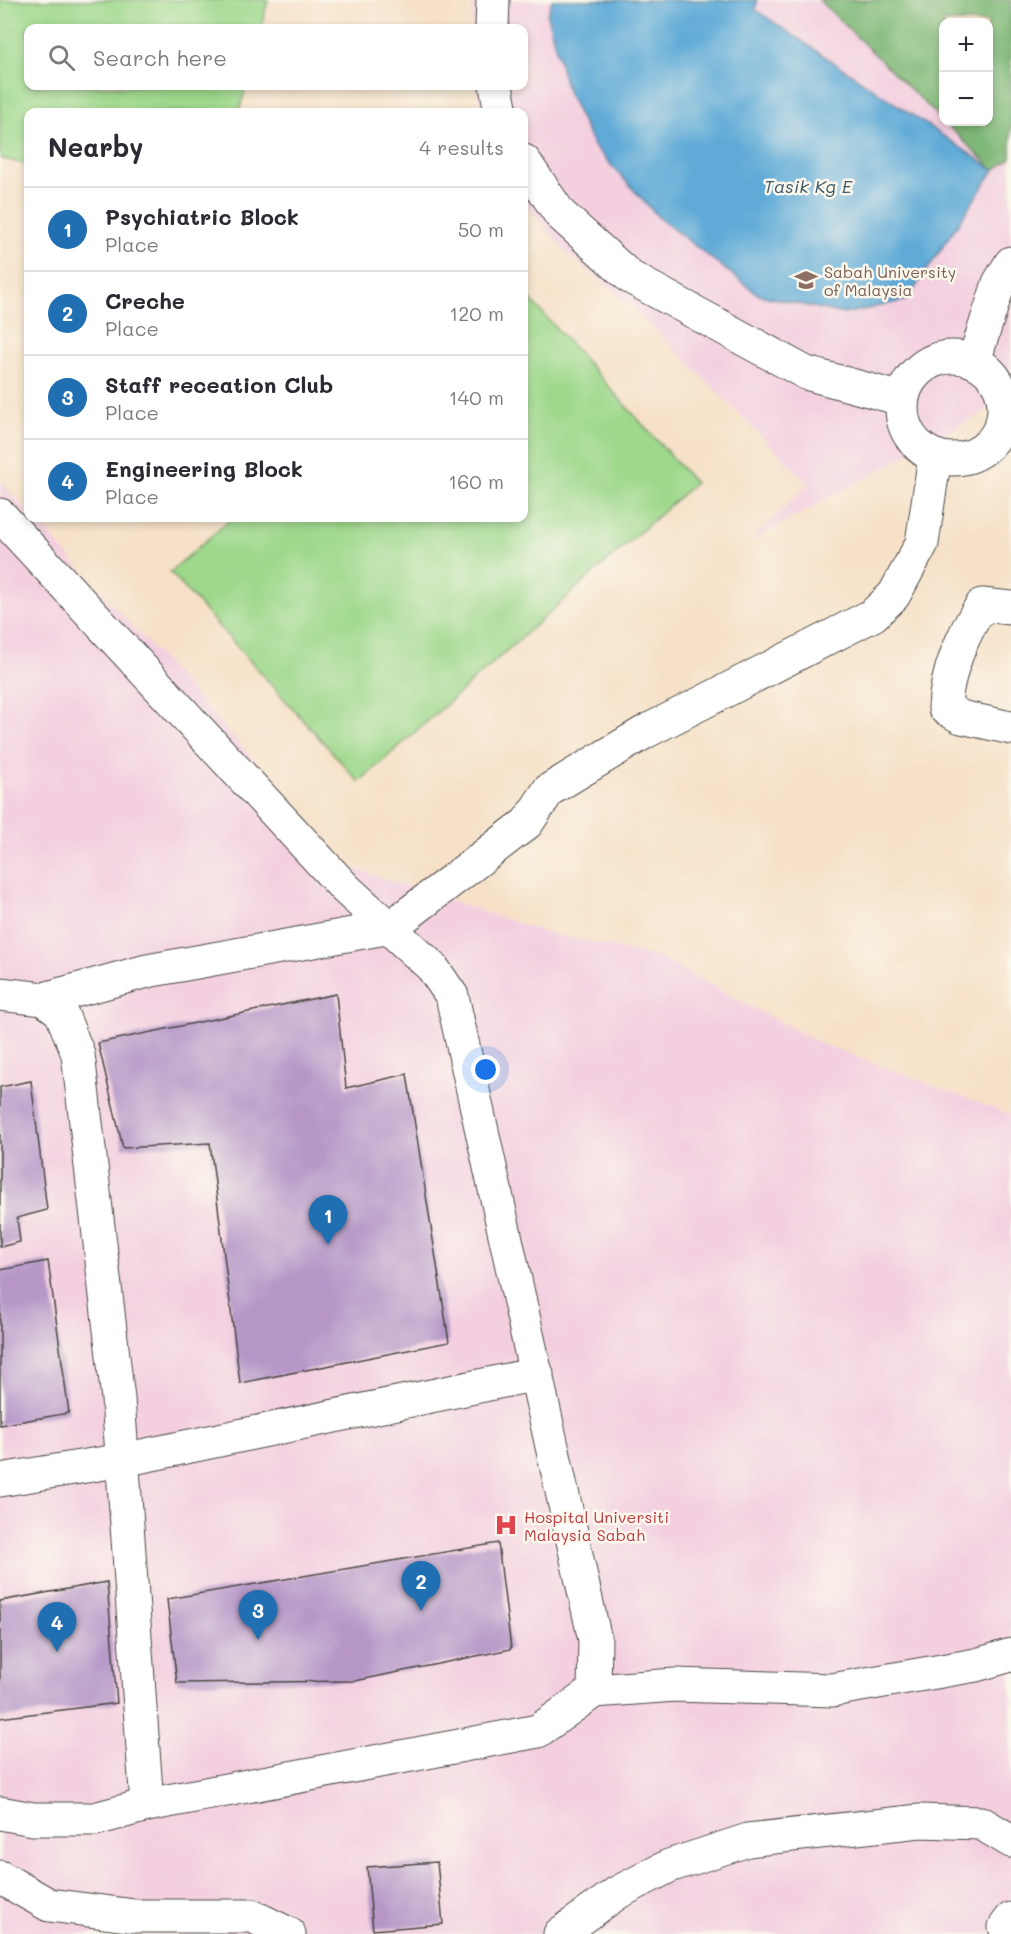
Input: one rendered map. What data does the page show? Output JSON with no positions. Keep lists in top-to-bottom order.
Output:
{
  "water": ["Tasik Kg E"],
  "places": {
    "school or university": ["Sabah University of Malaysia"],
    "hospital": ["Hospital Universiti Malaysia Sabah"]
  },
  "page": {
    "map_buttons": ["+", "−"],
    "search": "Search here",
    "heading": ["Nearby", "4 results"],
    "list": [
      {
        "mark": "1",
        "name": "Psychiatric Block",
        "note": "Place",
        "value": "50 m"
      },
      {
        "mark": "2",
        "name": "Creche",
        "note": "Place",
        "value": "120 m"
      },
      {
        "mark": "3",
        "name": "Staff receation Club",
        "note": "Place",
        "value": "140 m"
      },
      {
        "mark": "4",
        "name": "Engineering Block",
        "note": "Place",
        "value": "160 m"
      }
    ],
    "pins": [
      "1",
      "2",
      "3",
      "4"
    ]
  }
}
